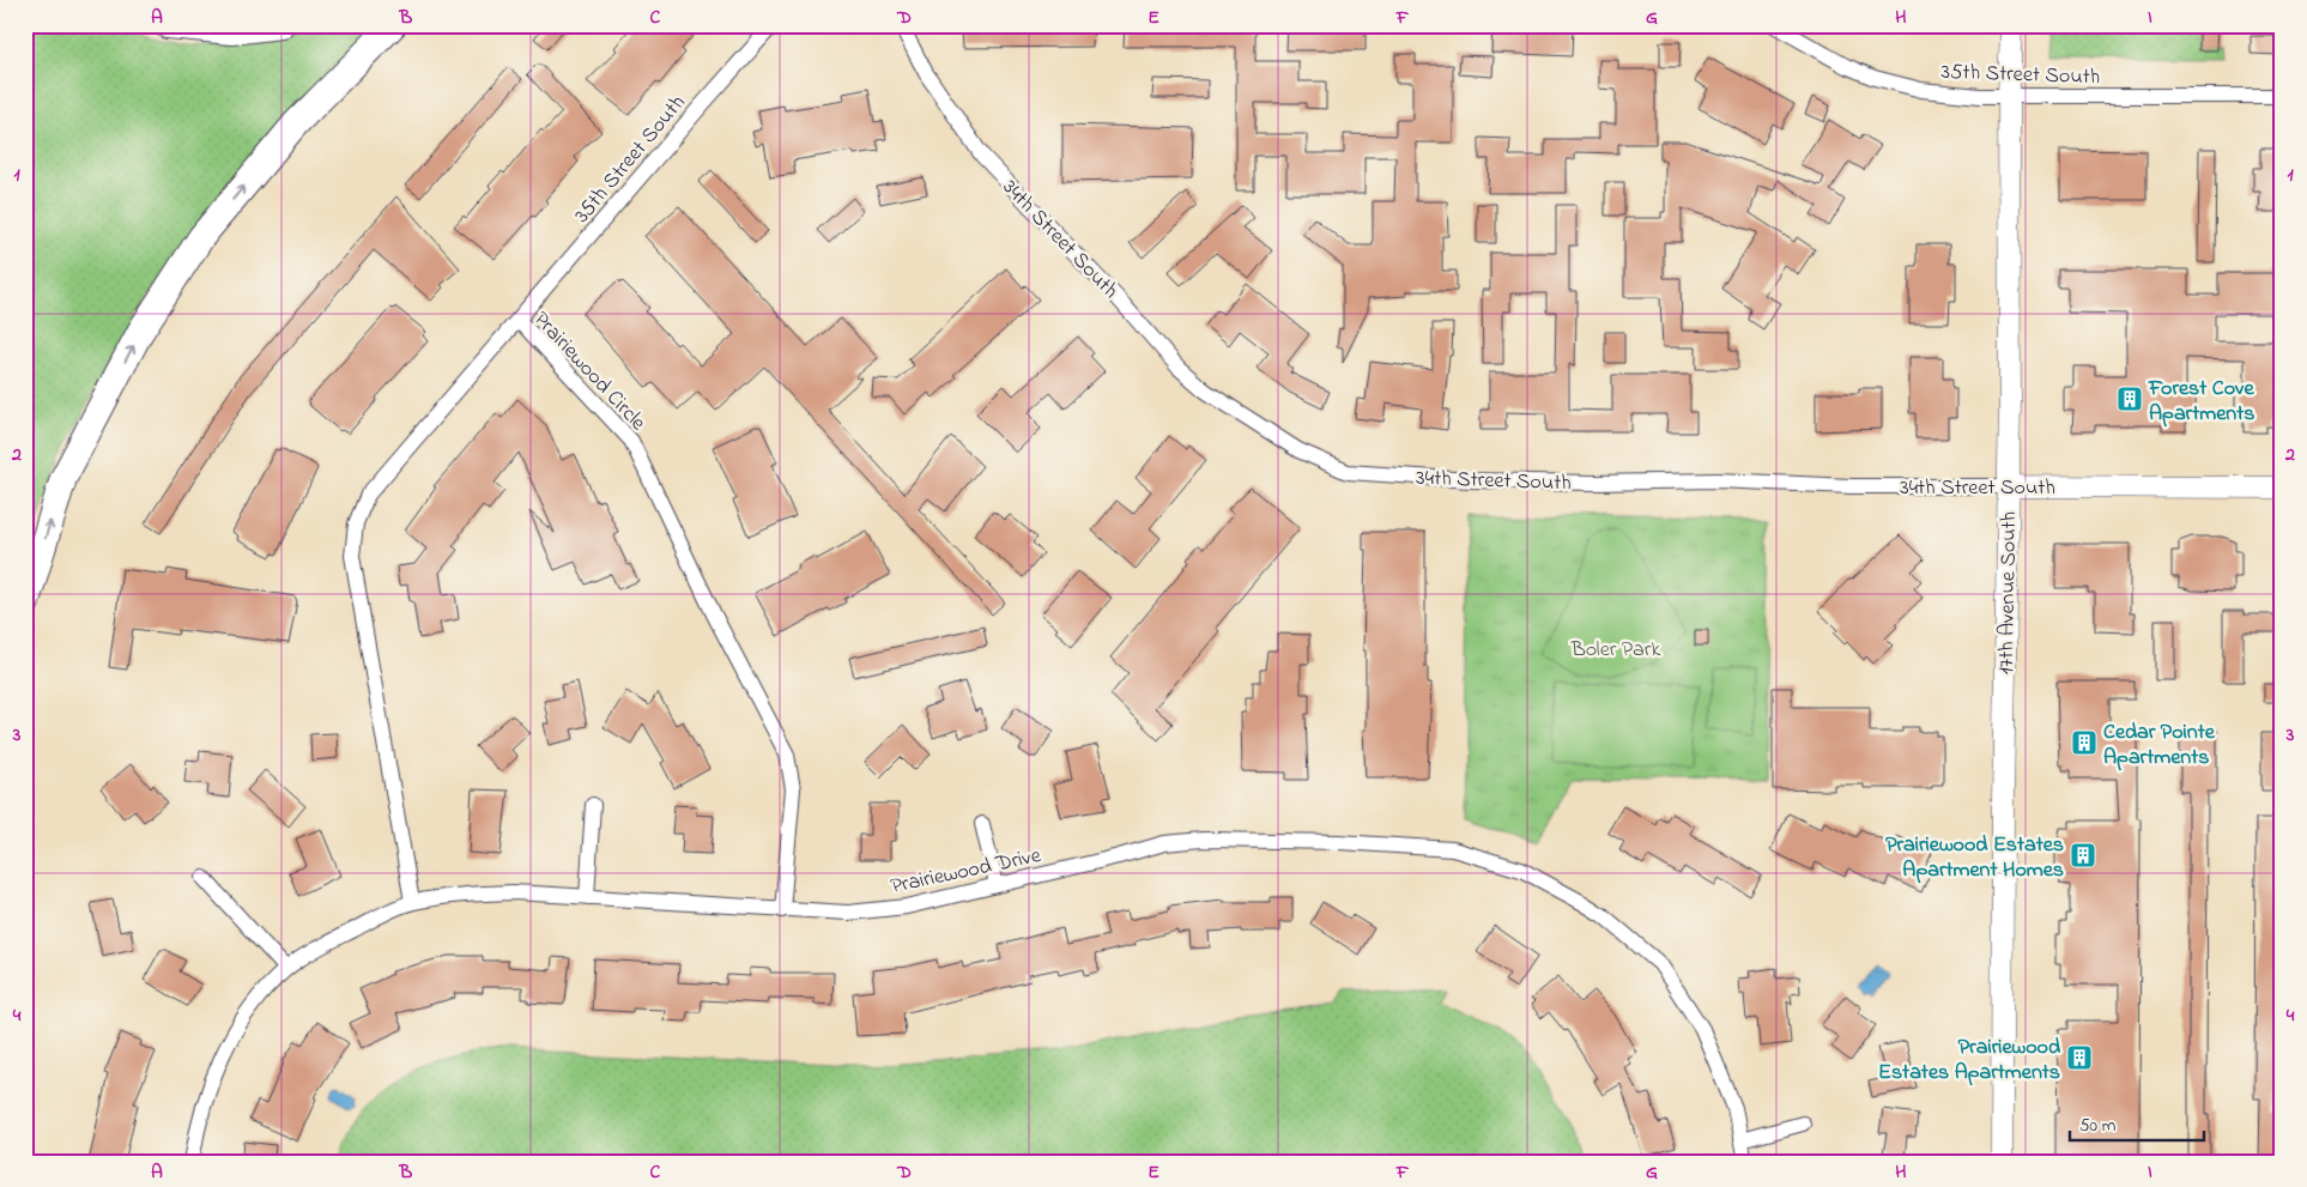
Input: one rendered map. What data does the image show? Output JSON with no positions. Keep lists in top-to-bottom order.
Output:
{
  "streets": {
    "street": [
      "35th Street South",
      "34th Street South",
      "Prairiewood Circle",
      "17th Avenue South",
      "Prairiewood Drive"
    ]
  },
  "crossings": [
    ["35th Street South", "Prairiewood Circle"],
    ["35th Street South", "17th Avenue South"],
    ["34th Street South", "17th Avenue South"],
    ["Prairiewood Circle", "Prairiewood Drive"]
  ],
  "parks": ["Boler Park"],
  "places": {
    "building": [
      "Forest Cove Apartments",
      "Cedar Pointe Apartments",
      "Prairiewood Estates Apartment Homes",
      "Prairiewood Estates Apartments"
    ]
  },
  "scale_bar": "50 m",
  "grid": {
    "columns": [
      "A",
      "B",
      "C",
      "D",
      "E",
      "F",
      "G",
      "H",
      "I"
    ],
    "rows": [
      "1",
      "2",
      "3",
      "4"
    ]
  }
}
